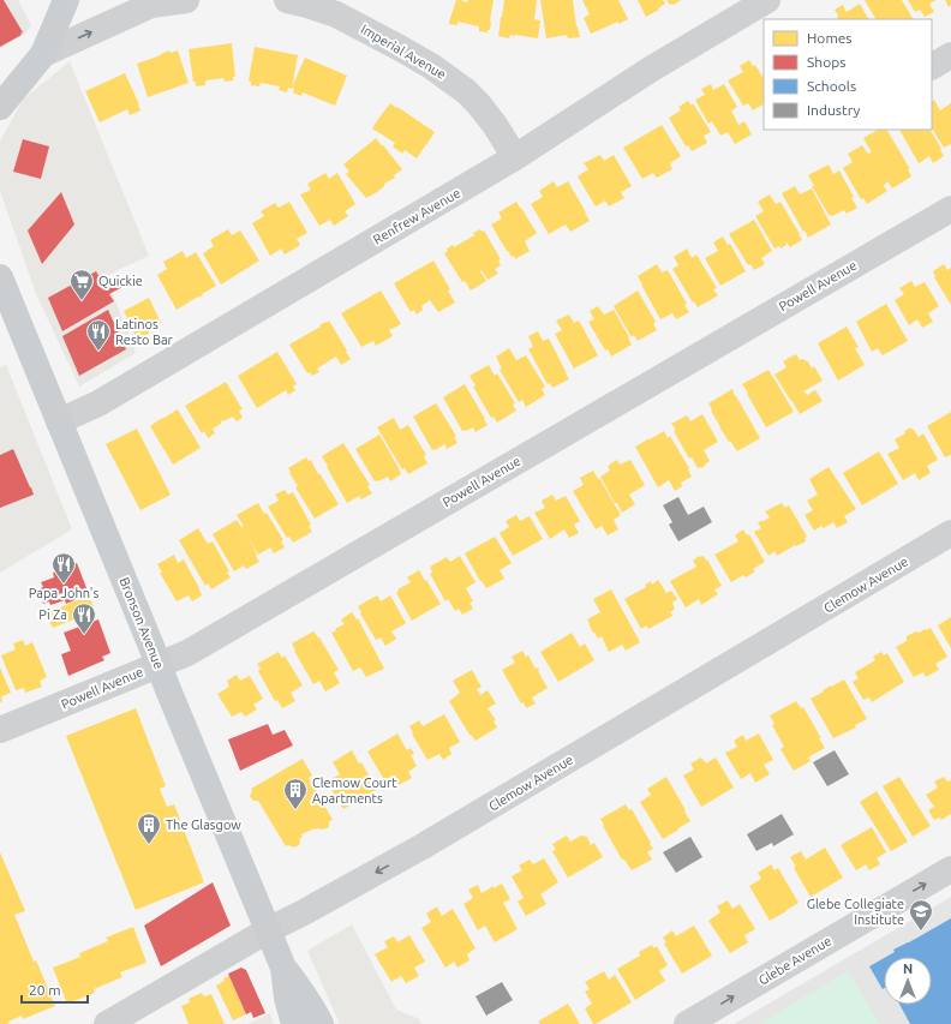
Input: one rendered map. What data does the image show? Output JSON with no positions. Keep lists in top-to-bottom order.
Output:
{
  "streets": {
    "main road": ["Bronson Avenue"],
    "street": [
      "Imperial Avenue",
      "Renfrew Avenue",
      "Powell Avenue",
      "Clemow Avenue",
      "Glebe Avenue"
    ]
  },
  "crossings": [
    ["Imperial Avenue", "Renfrew Avenue"],
    ["Renfrew Avenue", "Bronson Avenue"],
    ["Powell Avenue", "Bronson Avenue"],
    ["Clemow Avenue", "Bronson Avenue"]
  ],
  "one_way": ["Clemow Avenue", "Glebe Avenue"],
  "places": {
    "supermarket": ["Quickie"],
    "restaurant": ["Latinos Resto Bar", "Papa John's", "Pi Za"],
    "building": ["Clemow Court Apartments", "The Glasgow"],
    "school or university": ["Glebe Collegiate Institute"]
  },
  "legend": [
    "Homes",
    "Shops",
    "Schools",
    "Industry"
  ],
  "scale_bar": "20 m",
  "north": "top"
}
